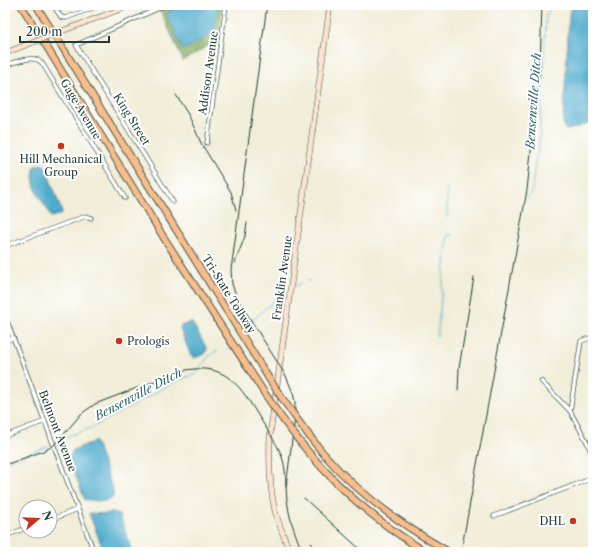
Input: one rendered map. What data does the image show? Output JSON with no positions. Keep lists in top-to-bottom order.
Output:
{
  "streets": {
    "highway": ["Tri-State Tollway"],
    "main road": ["Franklin Avenue"],
    "street": [
      "Addison Avenue",
      "Gage Avenue",
      "King Street",
      "Belmont Avenue"
    ]
  },
  "water": ["Bensenville Ditch"],
  "places": ["Hill Mechanical Group", "Prologis", "DHL"],
  "scale_bar": "200 m",
  "north": "right"
}
